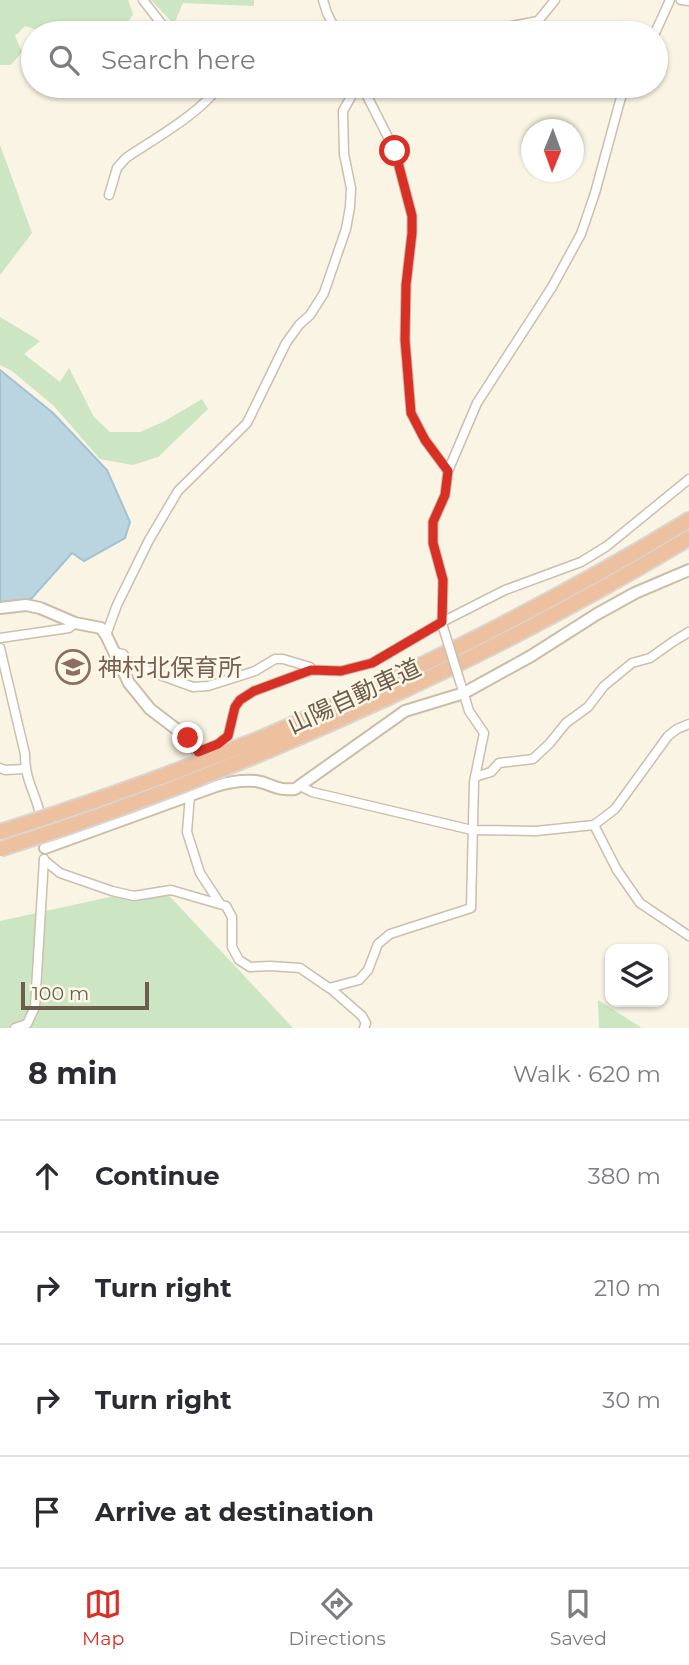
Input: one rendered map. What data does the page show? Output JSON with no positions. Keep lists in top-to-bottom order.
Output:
{
  "streets": {
    "highway": ["山陽自動車道"]
  },
  "places": {
    "school or university": ["神村北保育所"]
  },
  "scale_bar": "100 m",
  "north": "bottom",
  "page": {
    "search": "Search here",
    "scale": "100 m",
    "heading": ["8 min", "Walk · 620 m"],
    "list": [
      ["Continue", "380 m"],
      ["Turn right", "210 m"],
      ["Turn right", "30 m"],
      "Arrive at destination"
    ],
    "nav": ["Map", "Directions", "Saved"]
  }
}
